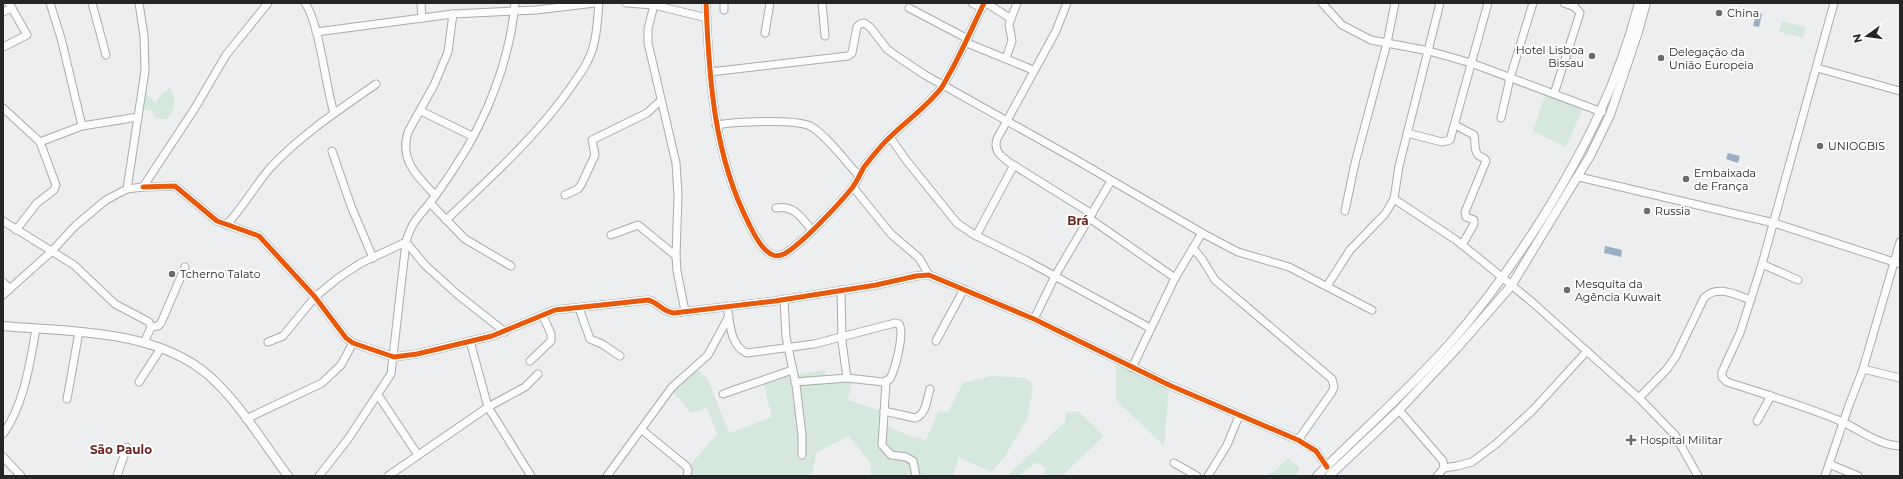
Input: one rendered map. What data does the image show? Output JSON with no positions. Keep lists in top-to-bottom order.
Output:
{
  "districts": ["Brá", "São Paulo"],
  "places": {
    "other": [
      "China",
      "Hotel Lisboa Bissau",
      "Delegação da União Europeia",
      "UNIOGBIS",
      "Embaixada de França",
      "Russia",
      "Tcherno Talato",
      "Mesquita da Agência Kuwait"
    ],
    "health": ["Hospital Militar"]
  },
  "north": "left"
}
